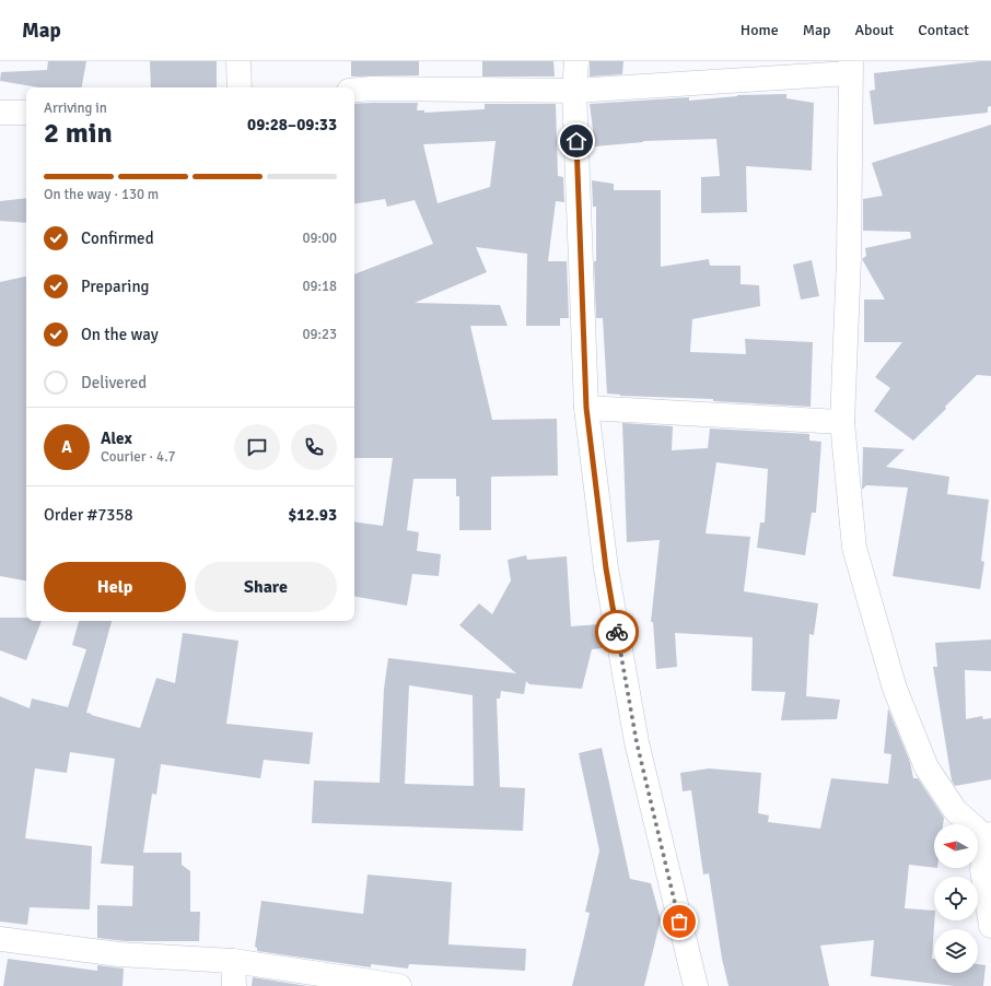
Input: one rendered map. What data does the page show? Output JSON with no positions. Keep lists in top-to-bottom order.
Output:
{
  "north": "left",
  "page": {
    "header": "Map",
    "nav": [
      "Home",
      "Map",
      "About",
      "Contact"
    ],
    "heading": ["2 min", "Arriving in", "09:28–09:33"],
    "panel": [
      "Alex",
      "Courier · 4.7",
      "Order #7358",
      "$12.93"
    ],
    "bar": "On the way · 130 m",
    "list": [
      ["Confirmed", "09:00"],
      ["Preparing", "09:18"],
      ["On the way", "09:23"],
      "Delivered"
    ],
    "round": "A",
    "buttons": ["Help", "Share"]
  }
}
